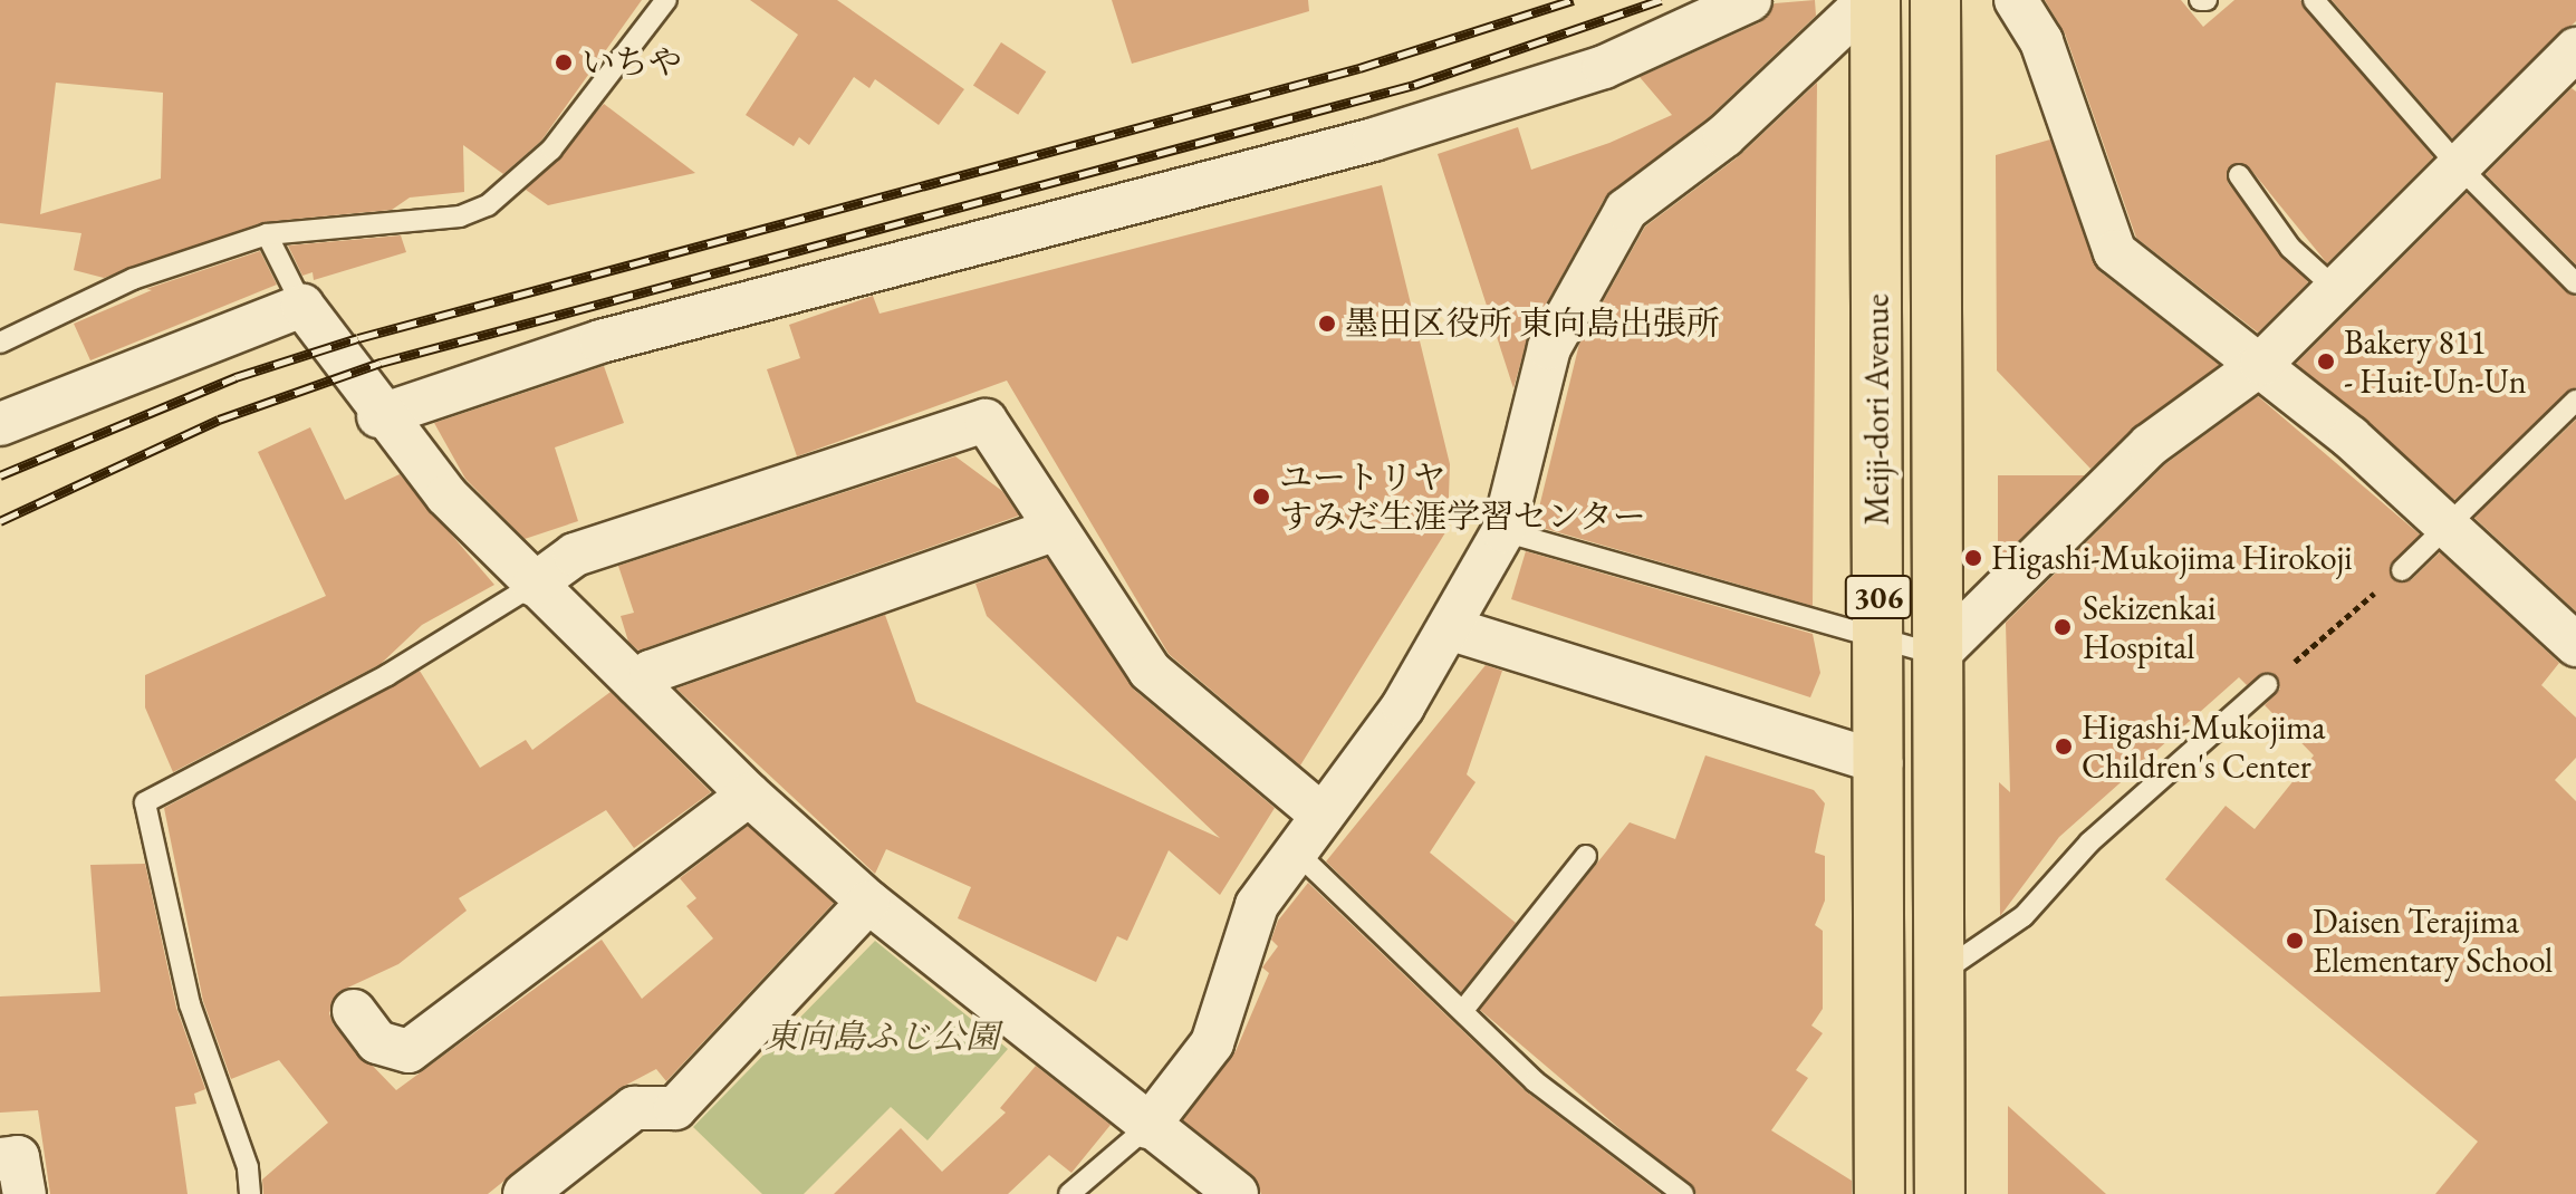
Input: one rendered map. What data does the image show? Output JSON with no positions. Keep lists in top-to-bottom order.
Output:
{
  "streets": {
    "main road": ["Meiji-dori Avenue", "306"]
  },
  "parks": ["東向島ふじ公園"],
  "places": [
    "いちや",
    "墨田区役所 東向島出張所",
    "Bakery 811 - Huit-Un-Un",
    "ユートリヤ すみだ生涯学習センター",
    "Higashi-Mukojima Hirokoji",
    "Sekizenkai Hospital",
    "Higashi-Mukojima Children's Center",
    "Daisen Terajima Elementary School"
  ]
}
